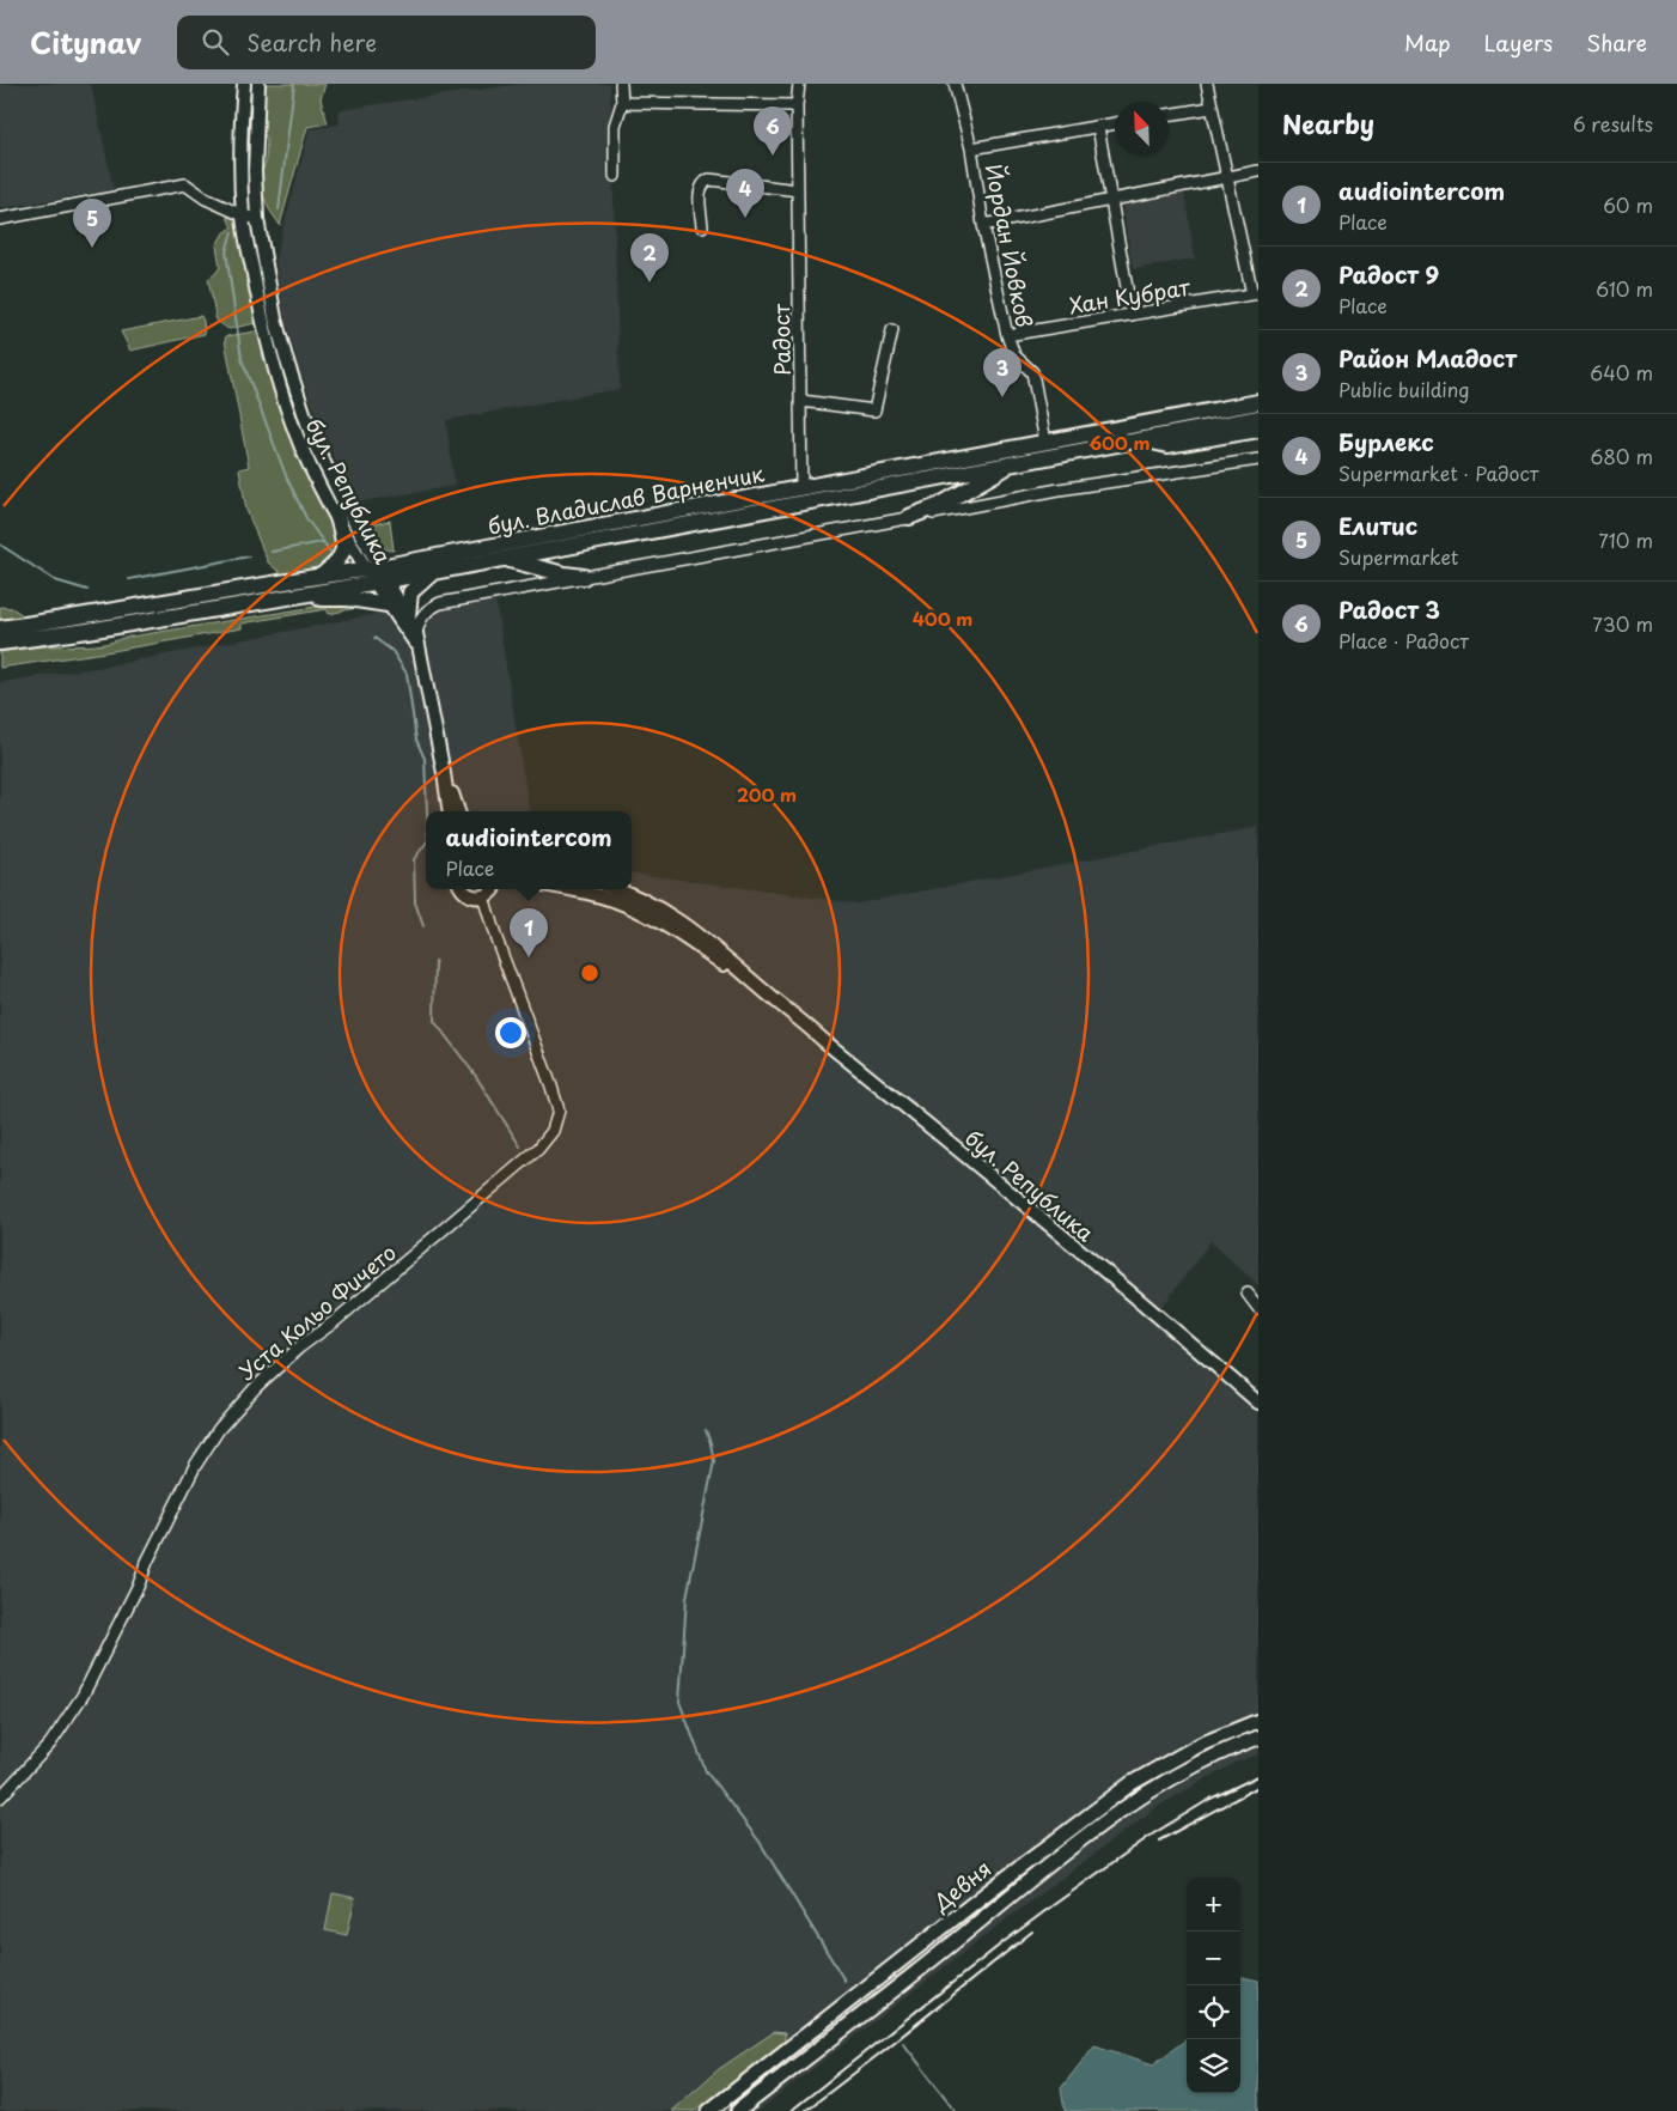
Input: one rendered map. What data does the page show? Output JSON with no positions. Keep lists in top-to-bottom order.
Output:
{
  "streets": {
    "main road": ["бул. Владислав Варненчик", "Девня"],
    "street": [
      "Йордан Йовков",
      "Хан Кубрат",
      "Радост",
      "бул. Република",
      "Уста Кольо Фичето"
    ]
  },
  "crossings": [
    ["Йордан Йовков", "Хан Кубрат"],
    ["Йордан Йовков", "бул. Владислав Варненчик"],
    ["Радост", "бул. Владислав Варненчик"],
    ["бул. Република", "бул. Владислав Варненчик"]
  ],
  "north": "top left",
  "page": {
    "header": "Citynav",
    "search": "Search here",
    "nav": ["Map", "Layers", "Share"],
    "heading": ["Nearby", "6 results"],
    "pins": [
      "6",
      "4",
      "5",
      "2",
      "3",
      "1"
    ],
    "list": [
      {
        "mark": "1",
        "name": "audiointercom",
        "note": "Place",
        "value": "60 m"
      },
      {
        "mark": "2",
        "name": "Радост 9",
        "note": "Place",
        "value": "610 m"
      },
      {
        "mark": "3",
        "name": "Район Младост",
        "note": "Public building",
        "value": "640 m"
      },
      {
        "mark": "4",
        "name": "Бурлекс",
        "note": "Supermarket · Радост",
        "value": "680 m"
      },
      {
        "mark": "5",
        "name": "Елитис",
        "note": "Supermarket",
        "value": "710 m"
      },
      {
        "mark": "6",
        "name": "Радост 3",
        "note": "Place · Радост",
        "value": "730 m"
      }
    ],
    "popup": ["audiointercom", "Place"],
    "map_buttons": ["+", "−"]
  },
  "rings": ["600 m", "400 m", "200 m"]
}
